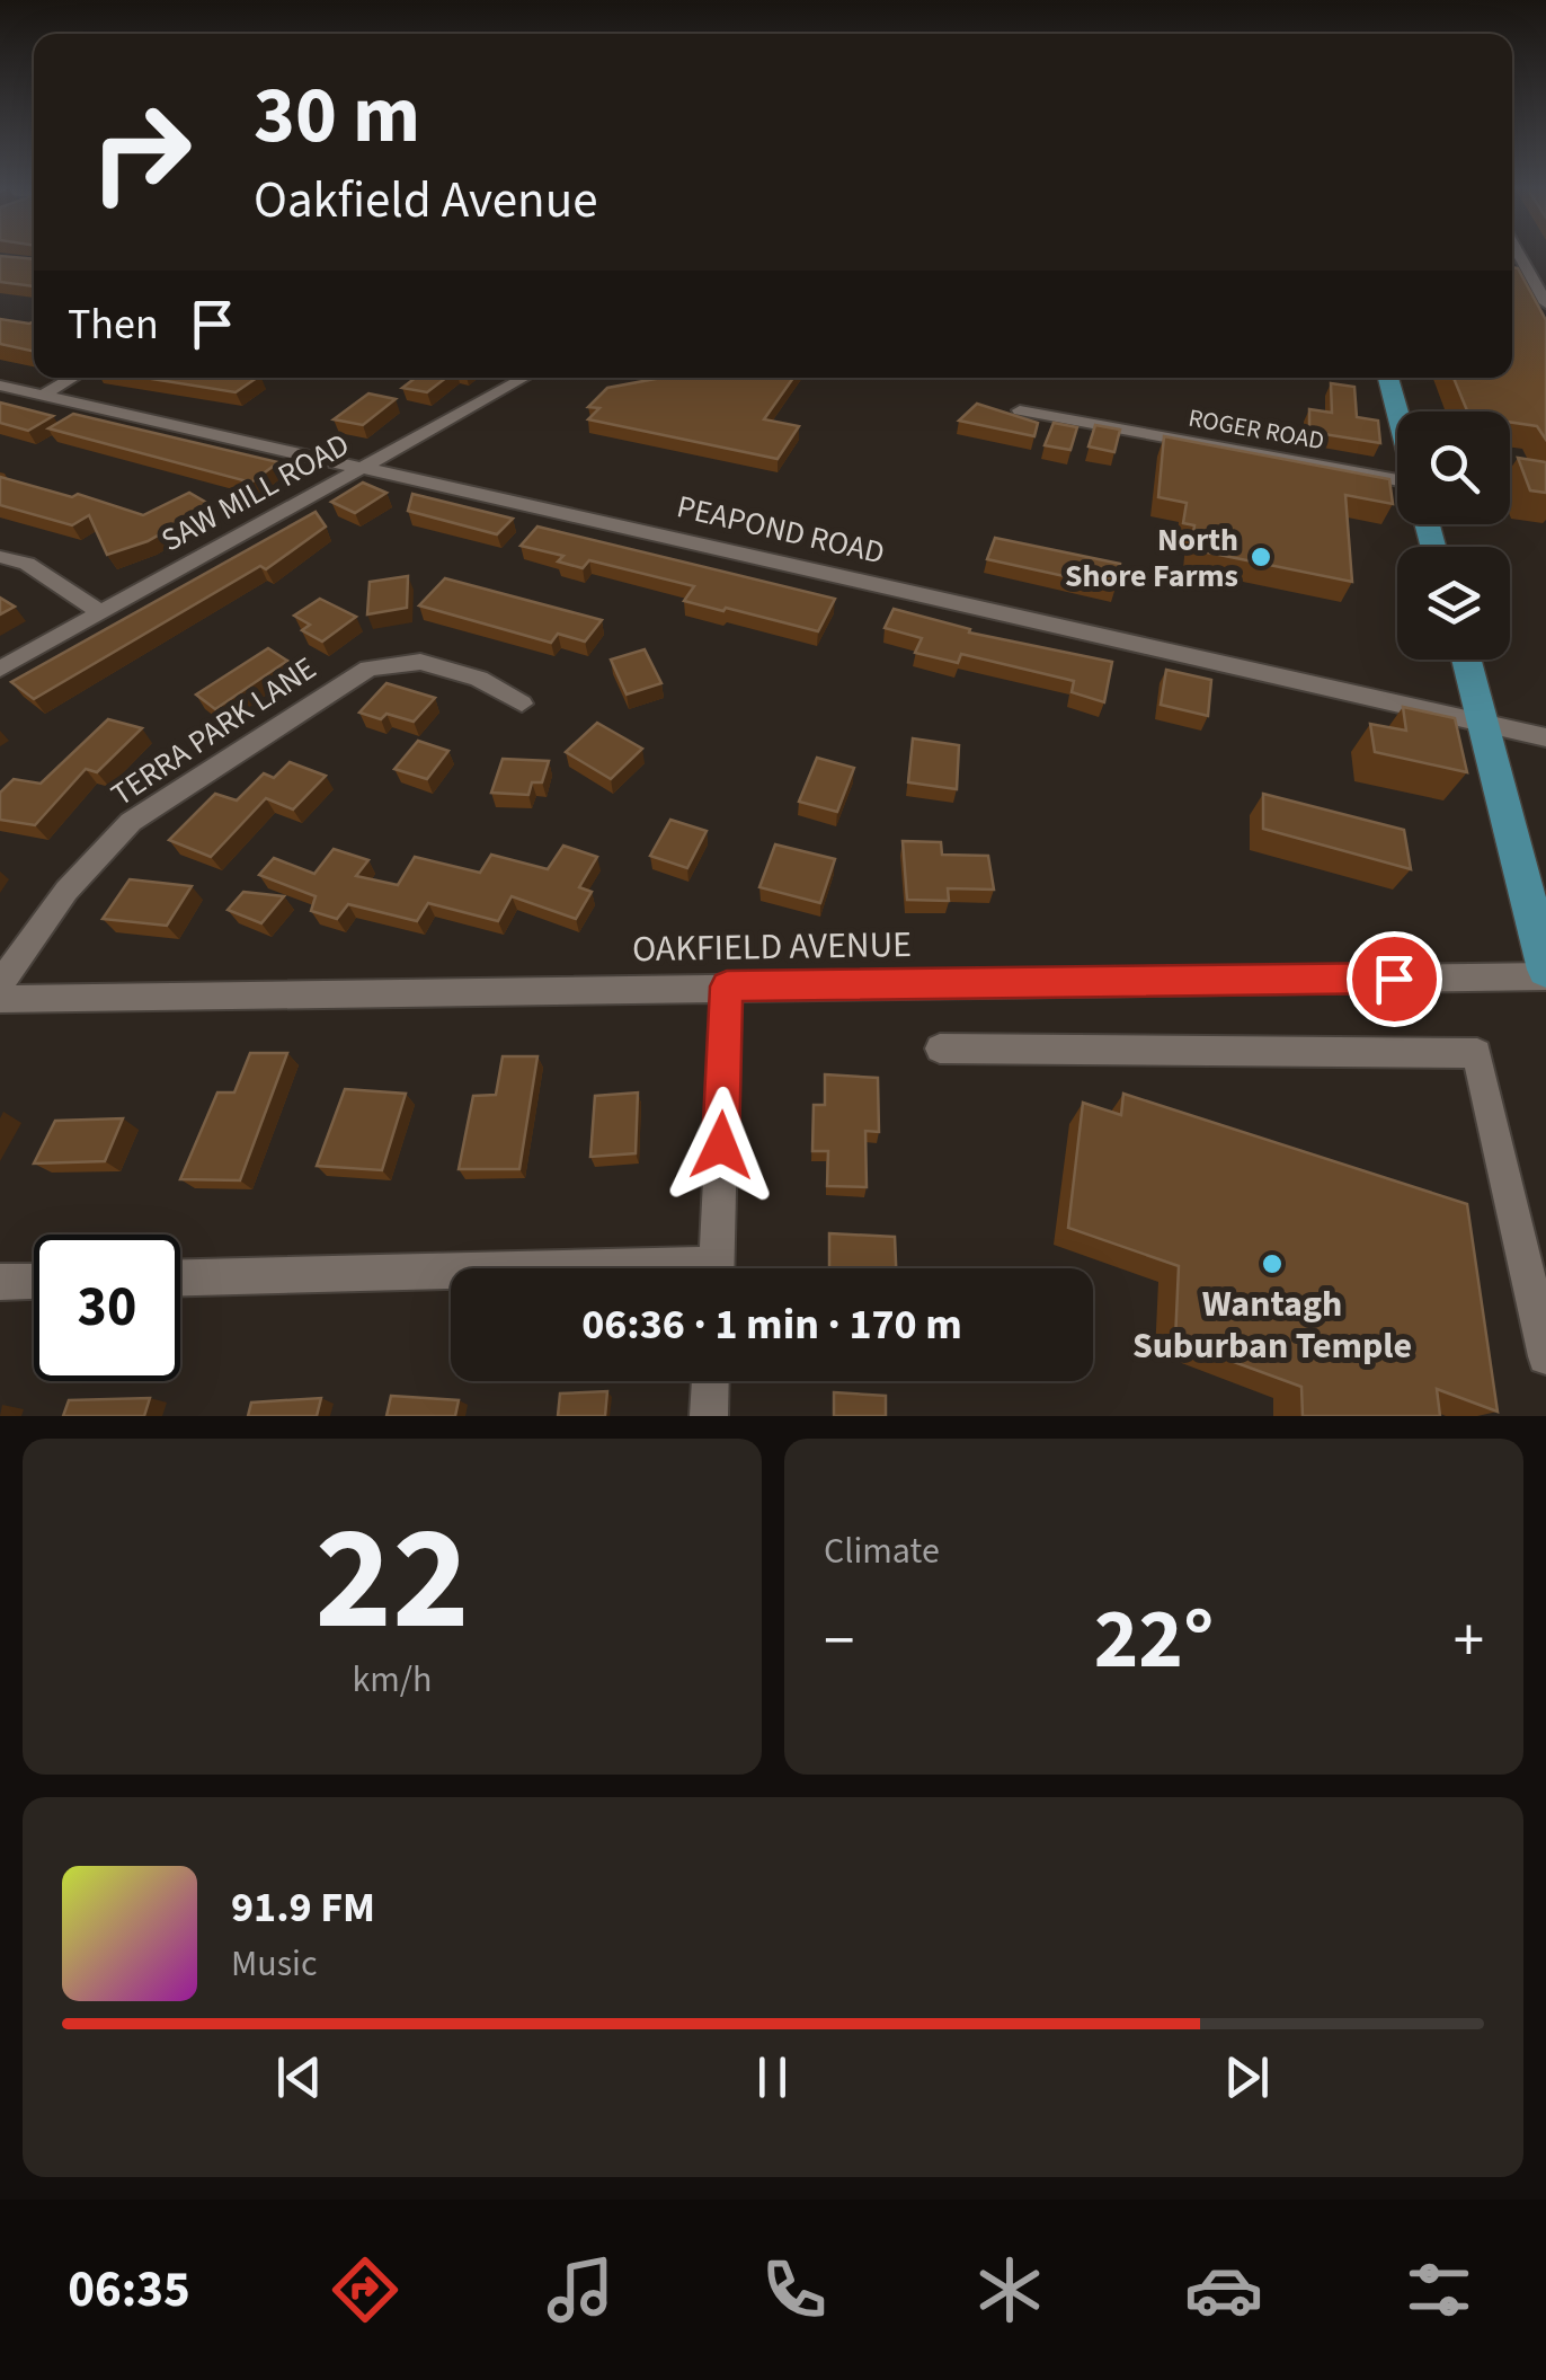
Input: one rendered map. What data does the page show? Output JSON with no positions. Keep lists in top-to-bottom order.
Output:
{
  "streets": {
    "street": [
      "ROGER ROAD",
      "SAW MILL ROAD",
      "PEAPOND ROAD",
      "TERRA PARK LANE",
      "OAKFIELD AVENUE"
    ]
  },
  "crossings": [
    ["SAW MILL ROAD", "PEAPOND ROAD"]
  ],
  "places": ["North Shore Farms", "Wantagh Suburban Temple"],
  "page": {
    "turn": ["30 m", "Oakfield Avenue"],
    "then": "Then",
    "limit": "30",
    "trip": "06:36 · 1 min · 170 m",
    "tile": [
      ["22", "km/h"],
      "Climate"
    ],
    "heat": ["−", "22°", "+"],
    "song": ["91.9 FM", "Music"],
    "tabs": "06:35"
  }
}
